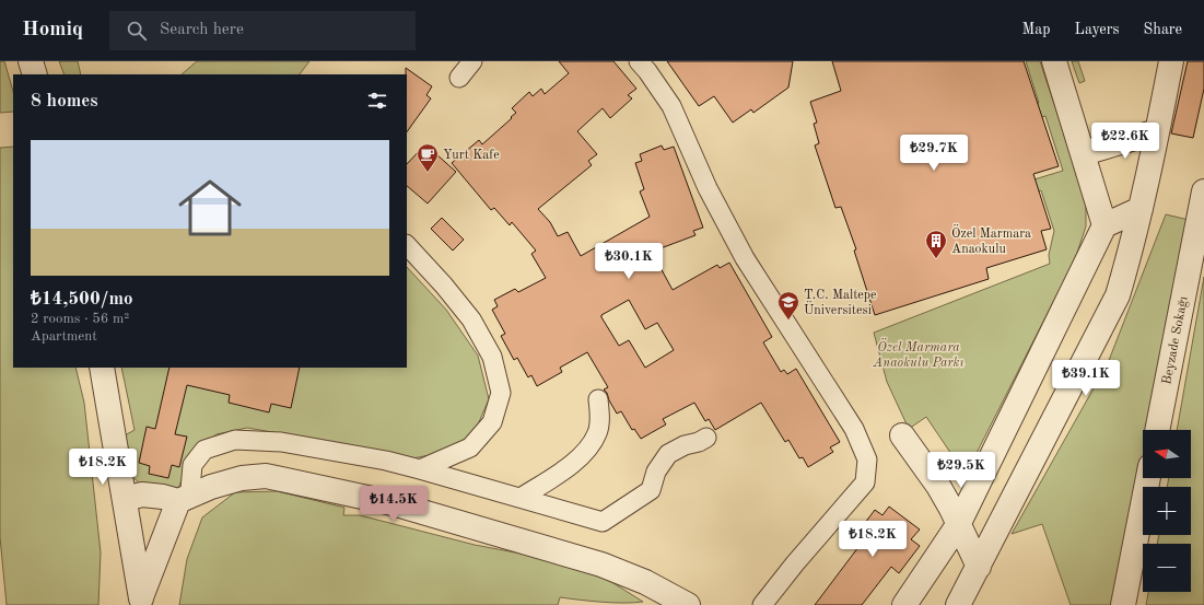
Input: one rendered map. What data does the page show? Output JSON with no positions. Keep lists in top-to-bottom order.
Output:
{
  "streets": {
    "street": ["Beyzade Sokağı"]
  },
  "parks": ["Özel Marmara Anaokulu Parkı"],
  "places": {
    "cafe": ["Yurt Kafe"],
    "building": ["Özel Marmara Anaokulu"],
    "school or university": ["T.C. Maltepe Üniversitesi"]
  },
  "north": "left",
  "page": {
    "header": "Homiq",
    "search": "Search here",
    "nav": ["Map", "Layers", "Share"],
    "heading": "8 homes",
    "price": [
      "₺22.6K",
      "₺29.7K",
      "₺30.1K",
      "₺39.1K",
      "₺18.2K",
      "₺29.5K",
      "₺14.5K",
      "₺18.2K"
    ],
    "list": [
      {
        "name": "₺14,500/mo",
        "note": "2 rooms · 56 m² · Apartment"
      }
    ],
    "map_buttons": ["+", "−"]
  }
}
